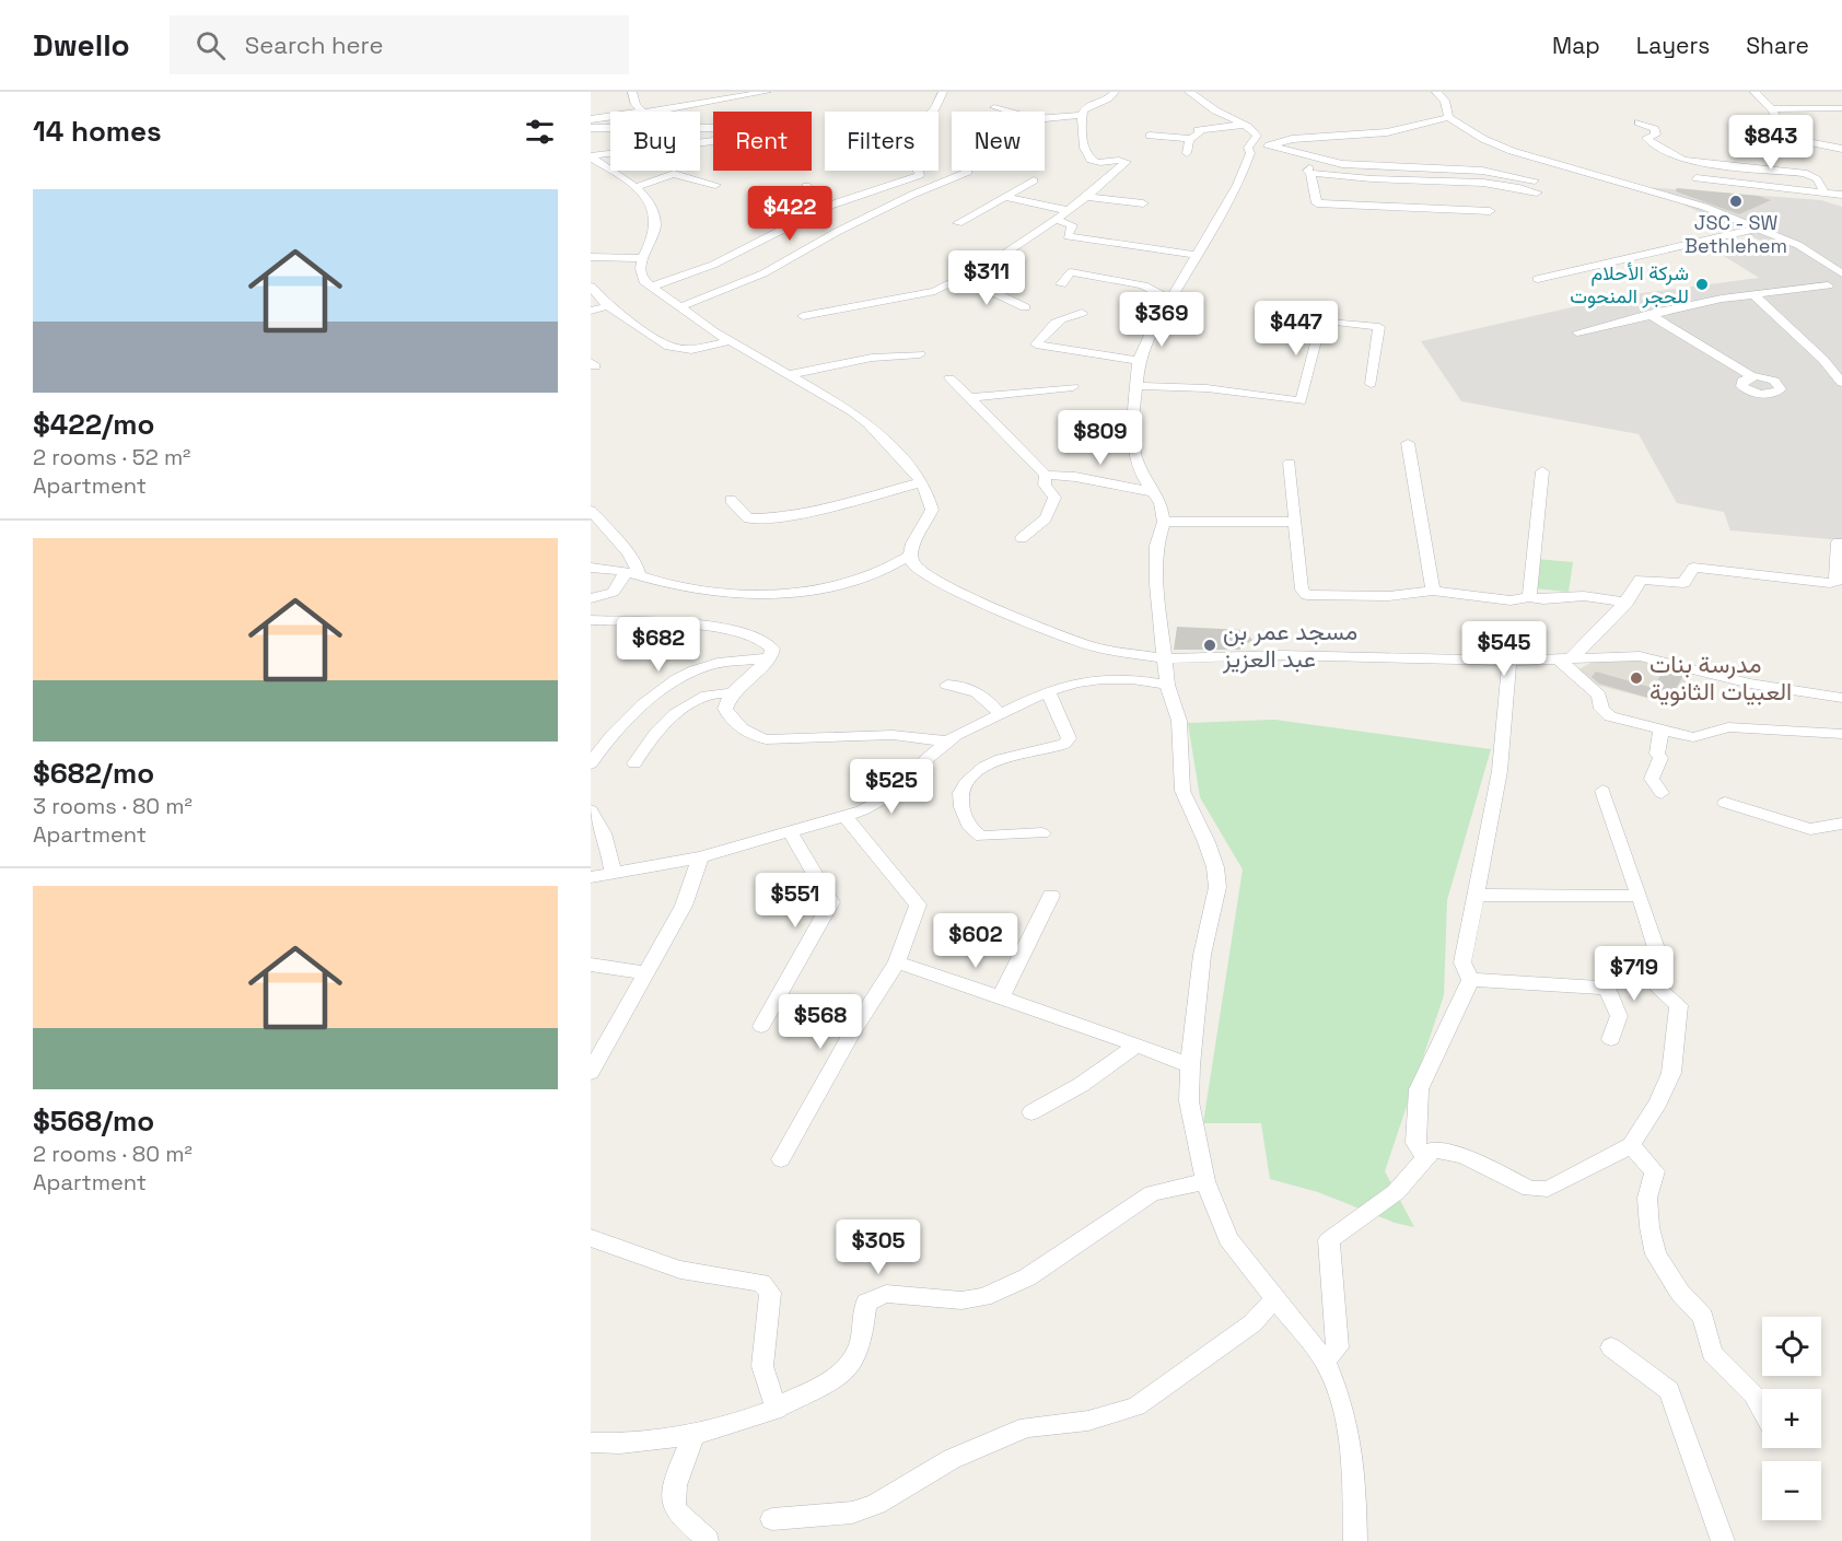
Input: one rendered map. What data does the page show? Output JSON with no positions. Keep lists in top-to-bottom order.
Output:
{
  "places": [
    "JSC - SW Bethlehem",
    "شركة الأحلام للحجر المنحوت",
    "مسجد عمر بن عبد العزيز",
    "مدرسة بنات العبيات الثانوية"
  ],
  "page": {
    "header": "Dwello",
    "search": "Search here",
    "nav": ["Map", "Layers", "Share"],
    "heading": "14 homes",
    "chip": [
      "Buy",
      "Rent",
      "Filters",
      "New"
    ],
    "price": [
      "$843",
      "$422",
      "$311",
      "$369",
      "$447",
      "$809",
      "$682",
      "$545",
      "$525",
      "$551",
      "$602",
      "$719",
      "$568",
      "$305"
    ],
    "list": [
      {
        "name": "$422/mo",
        "note": "2 rooms · 52 m² · Apartment"
      },
      {
        "name": "$682/mo",
        "note": "3 rooms · 80 m² · Apartment"
      },
      {
        "name": "$568/mo",
        "note": "2 rooms · 80 m² · Apartment"
      }
    ],
    "map_buttons": ["+", "−"]
  }
}
